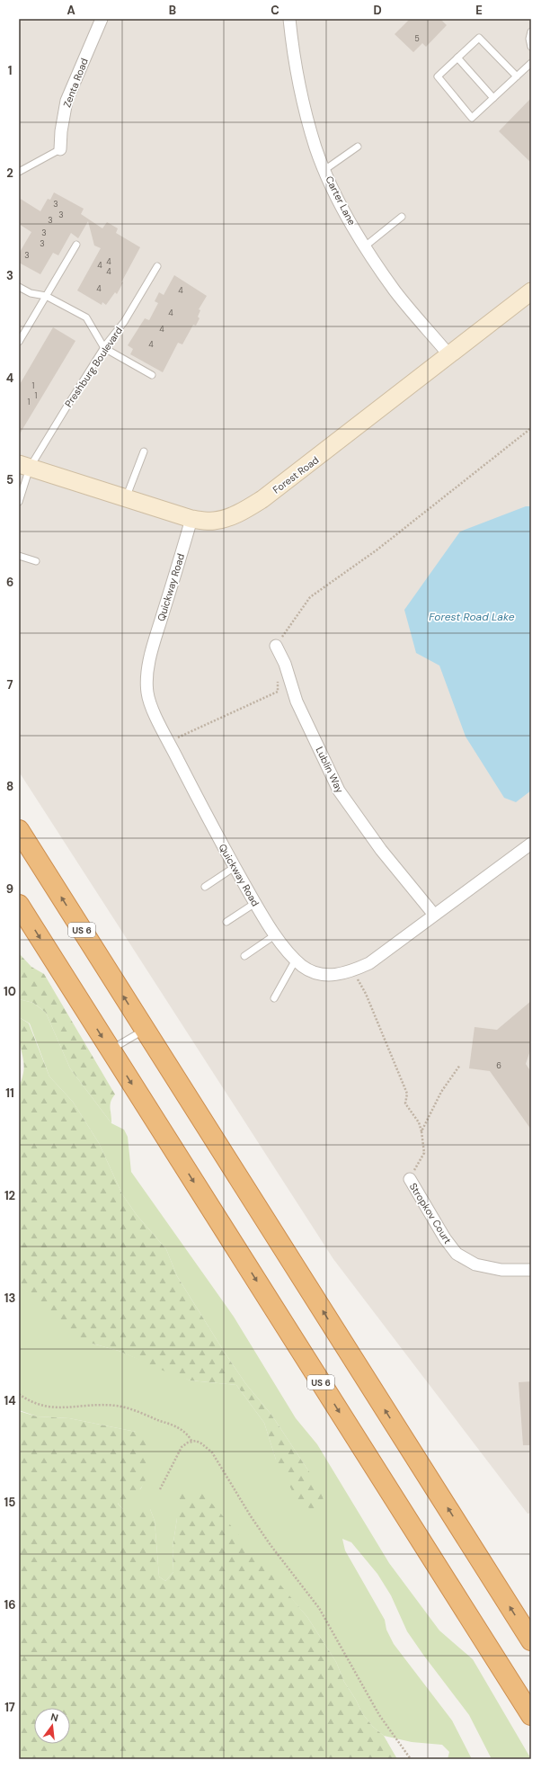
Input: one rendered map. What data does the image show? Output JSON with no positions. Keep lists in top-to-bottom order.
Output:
{
  "streets": {
    "highway": ["US 6"],
    "street": [
      "Zenta Road",
      "Carter Lane",
      "Forest Road",
      "Quickway Road",
      "Lublin Way",
      "Stropkov Court"
    ],
    "lane": ["Preshburg Boulevard"]
  },
  "crossings": [
    ["Carter Lane", "Forest Road"],
    ["Preshburg Boulevard", "Forest Road"],
    ["Forest Road", "Quickway Road"],
    ["Quickway Road", "Lublin Way"]
  ],
  "water": ["Forest Road Lake"],
  "house_numbers": [
    "5",
    "3",
    "3",
    "3",
    "3",
    "3",
    "3",
    "4",
    "4",
    "4",
    "4",
    "4",
    "4",
    "4",
    "4",
    "1",
    "1",
    "1",
    "6"
  ],
  "north": "top",
  "grid": {
    "columns": [
      "A",
      "B",
      "C",
      "D",
      "E"
    ],
    "rows": [
      "1",
      "2",
      "3",
      "4",
      "5",
      "6",
      "7",
      "8",
      "9",
      "10",
      "11",
      "12",
      "13",
      "14",
      "15",
      "16",
      "17"
    ]
  }
}
